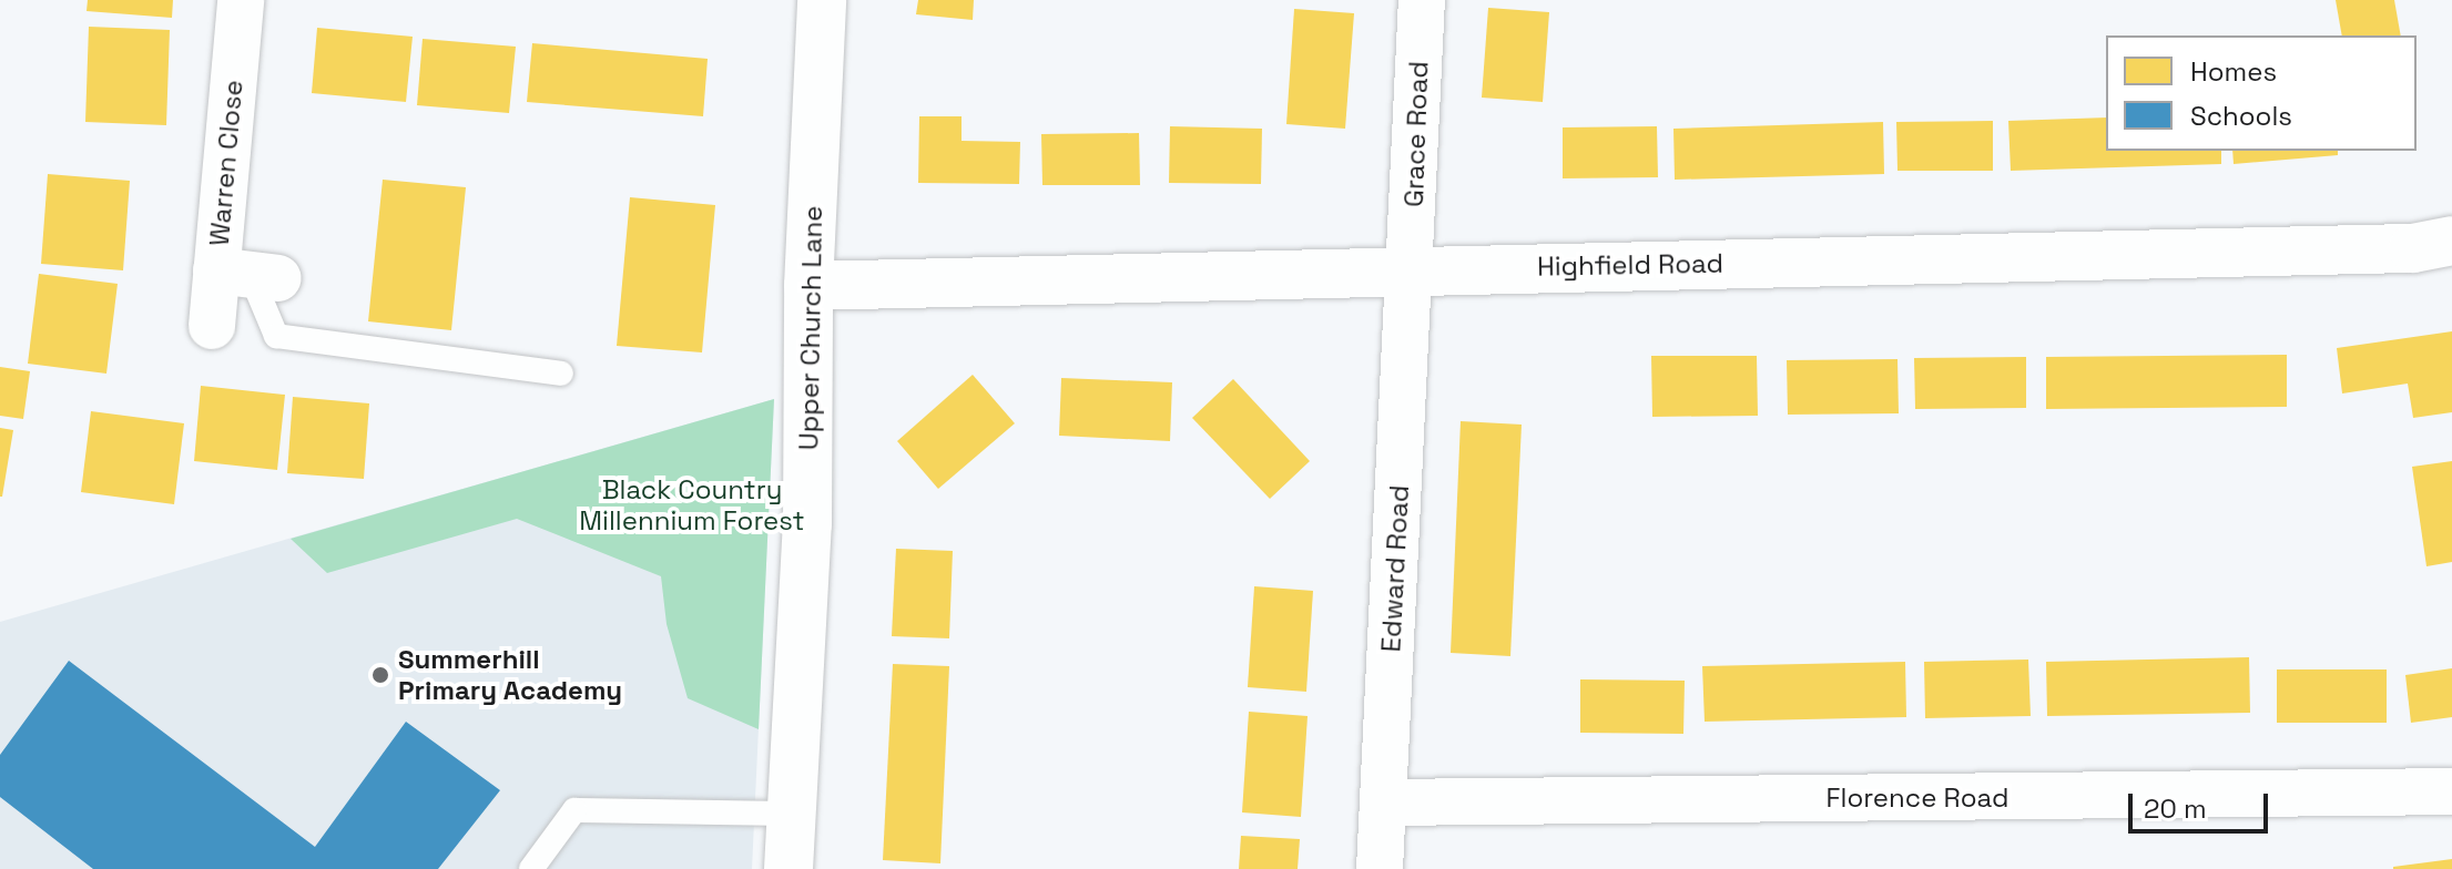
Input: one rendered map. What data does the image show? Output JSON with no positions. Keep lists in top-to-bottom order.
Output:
{
  "streets": {
    "street": [
      "Grace Road",
      "Warren Close",
      "Highfield Road",
      "Upper Church Lane",
      "Edward Road",
      "Florence Road"
    ]
  },
  "crossings": [
    ["Grace Road", "Highfield Road"],
    ["Grace Road", "Edward Road"],
    ["Highfield Road", "Upper Church Lane"],
    ["Highfield Road", "Edward Road"],
    ["Edward Road", "Florence Road"]
  ],
  "parks": ["Black Country Millennium Forest"],
  "places": ["Summerhill Primary Academy"],
  "legend": ["Homes", "Schools"],
  "scale_bar": "20 m"
}
